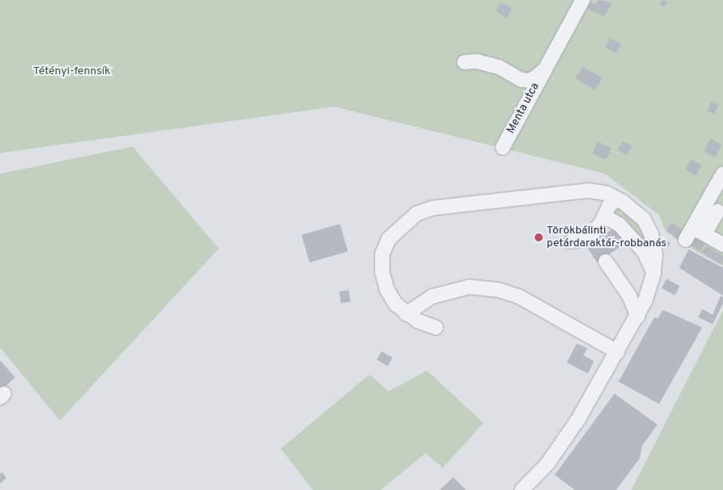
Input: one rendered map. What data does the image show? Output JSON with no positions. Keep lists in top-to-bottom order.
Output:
{
  "streets": {
    "street": ["Menta utca"]
  },
  "parks": ["Tétényi-fennsík"],
  "places": ["Törökbálinti petárdaraktár-robbanás"]
}
